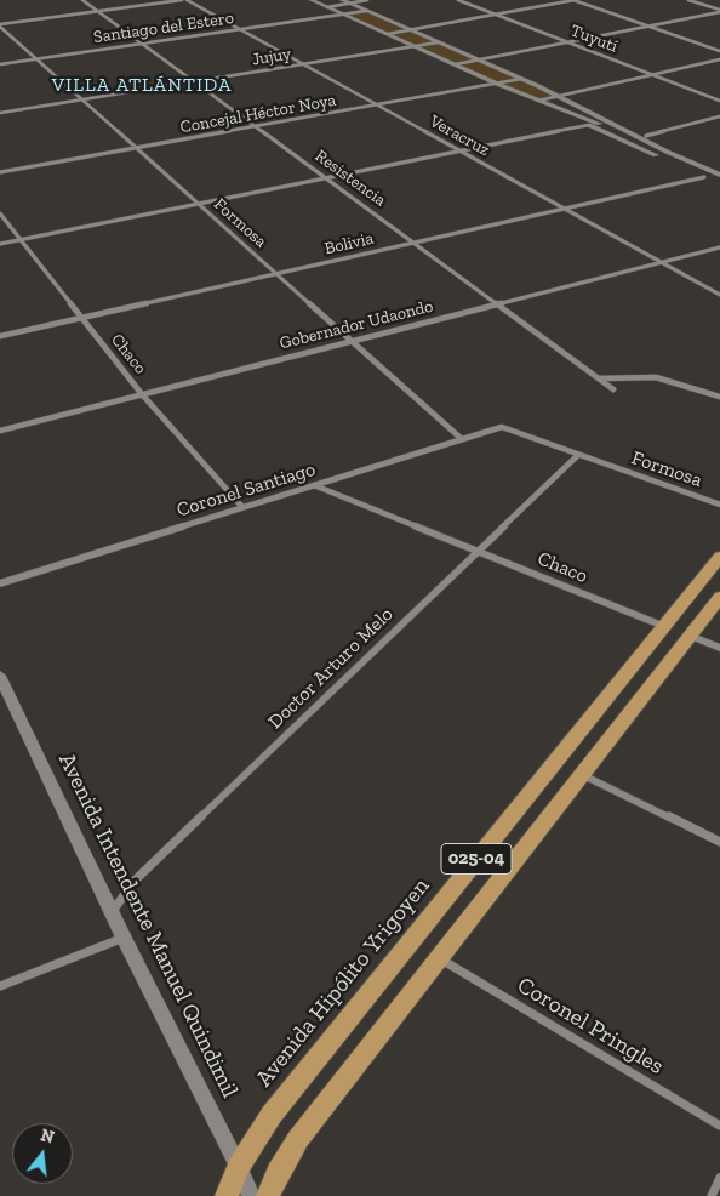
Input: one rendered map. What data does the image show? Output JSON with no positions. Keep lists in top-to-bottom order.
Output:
{
  "streets": {
    "main road": ["025-04", "Avenida Intendente Manuel Quindimil", "Avenida Hipólito Yrigoyen"],
    "street": [
      "Santiago del Estero",
      "Tuyutí",
      "Jujuy",
      "Concejal Héctor Noya",
      "Veracruz",
      "Resistencia",
      "Formosa",
      "Bolivia",
      "Gobernador Udaondo",
      "Chaco",
      "Coronel Santiago",
      "Doctor Arturo Melo",
      "Coronel Pringles"
    ]
  },
  "crossings": [
    ["Santiago del Estero", "Veracruz"],
    ["Santiago del Estero", "Resistencia"],
    ["Santiago del Estero", "Formosa"],
    ["Jujuy", "Veracruz"],
    ["Jujuy", "Resistencia"],
    ["Jujuy", "Formosa"],
    ["Concejal Héctor Noya", "Veracruz"],
    ["Concejal Héctor Noya", "Resistencia"],
    ["Concejal Héctor Noya", "Formosa"],
    ["Veracruz", "Bolivia"],
    ["Veracruz", "Gobernador Udaondo"],
    ["Resistencia", "Bolivia"],
    ["Resistencia", "Gobernador Udaondo"],
    ["Formosa", "Bolivia"],
    ["Formosa", "Gobernador Udaondo"],
    ["Formosa", "Coronel Santiago"],
    ["Formosa", "Doctor Arturo Melo"],
    ["Bolivia", "Chaco"],
    ["Gobernador Udaondo", "Chaco"],
    ["Chaco", "Coronel Santiago"],
    ["Chaco", "Doctor Arturo Melo"],
    ["Chaco", "Avenida Hipólito Yrigoyen"],
    ["Doctor Arturo Melo", "Avenida Intendente Manuel Quindimil"],
    ["025-04", "Coronel Pringles"],
    ["Avenida Intendente Manuel Quindimil", "Avenida Hipólito Yrigoyen"]
  ],
  "districts": ["VILLA ATLÁNTIDA"],
  "north": "top"
}
